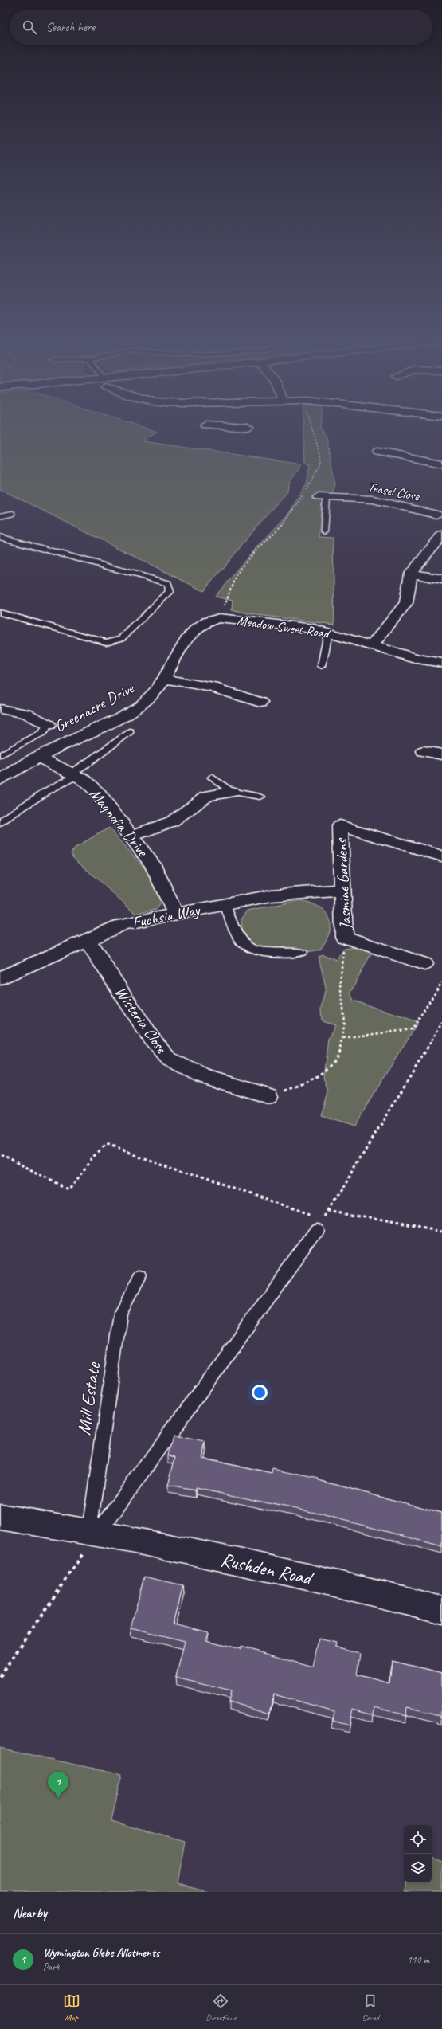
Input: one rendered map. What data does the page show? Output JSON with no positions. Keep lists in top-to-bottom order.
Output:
{
  "streets": {
    "street": [
      "Teasel Close",
      "Meadow Sweet Road",
      "Greenacre Drive",
      "Magnolia Drive",
      "Jasmine Gardens",
      "Fuchsia Way",
      "Wisteria Close",
      "Rushden Road"
    ],
    "lane": ["Mill Estate"]
  },
  "crossings": [
    ["Meadow Sweet Road", "Greenacre Drive"],
    ["Greenacre Drive", "Magnolia Drive"],
    ["Magnolia Drive", "Fuchsia Way"],
    ["Jasmine Gardens", "Fuchsia Way"],
    ["Fuchsia Way", "Wisteria Close"],
    ["Mill Estate", "Rushden Road"]
  ],
  "page": {
    "search": "Search here",
    "pins": "1",
    "heading": "Nearby",
    "list": [
      {
        "mark": "1",
        "name": "Wymington Glebe Allotments",
        "note": "Park",
        "value": "110 m"
      }
    ],
    "nav": ["Map", "Directions", "Saved"]
  }
}
